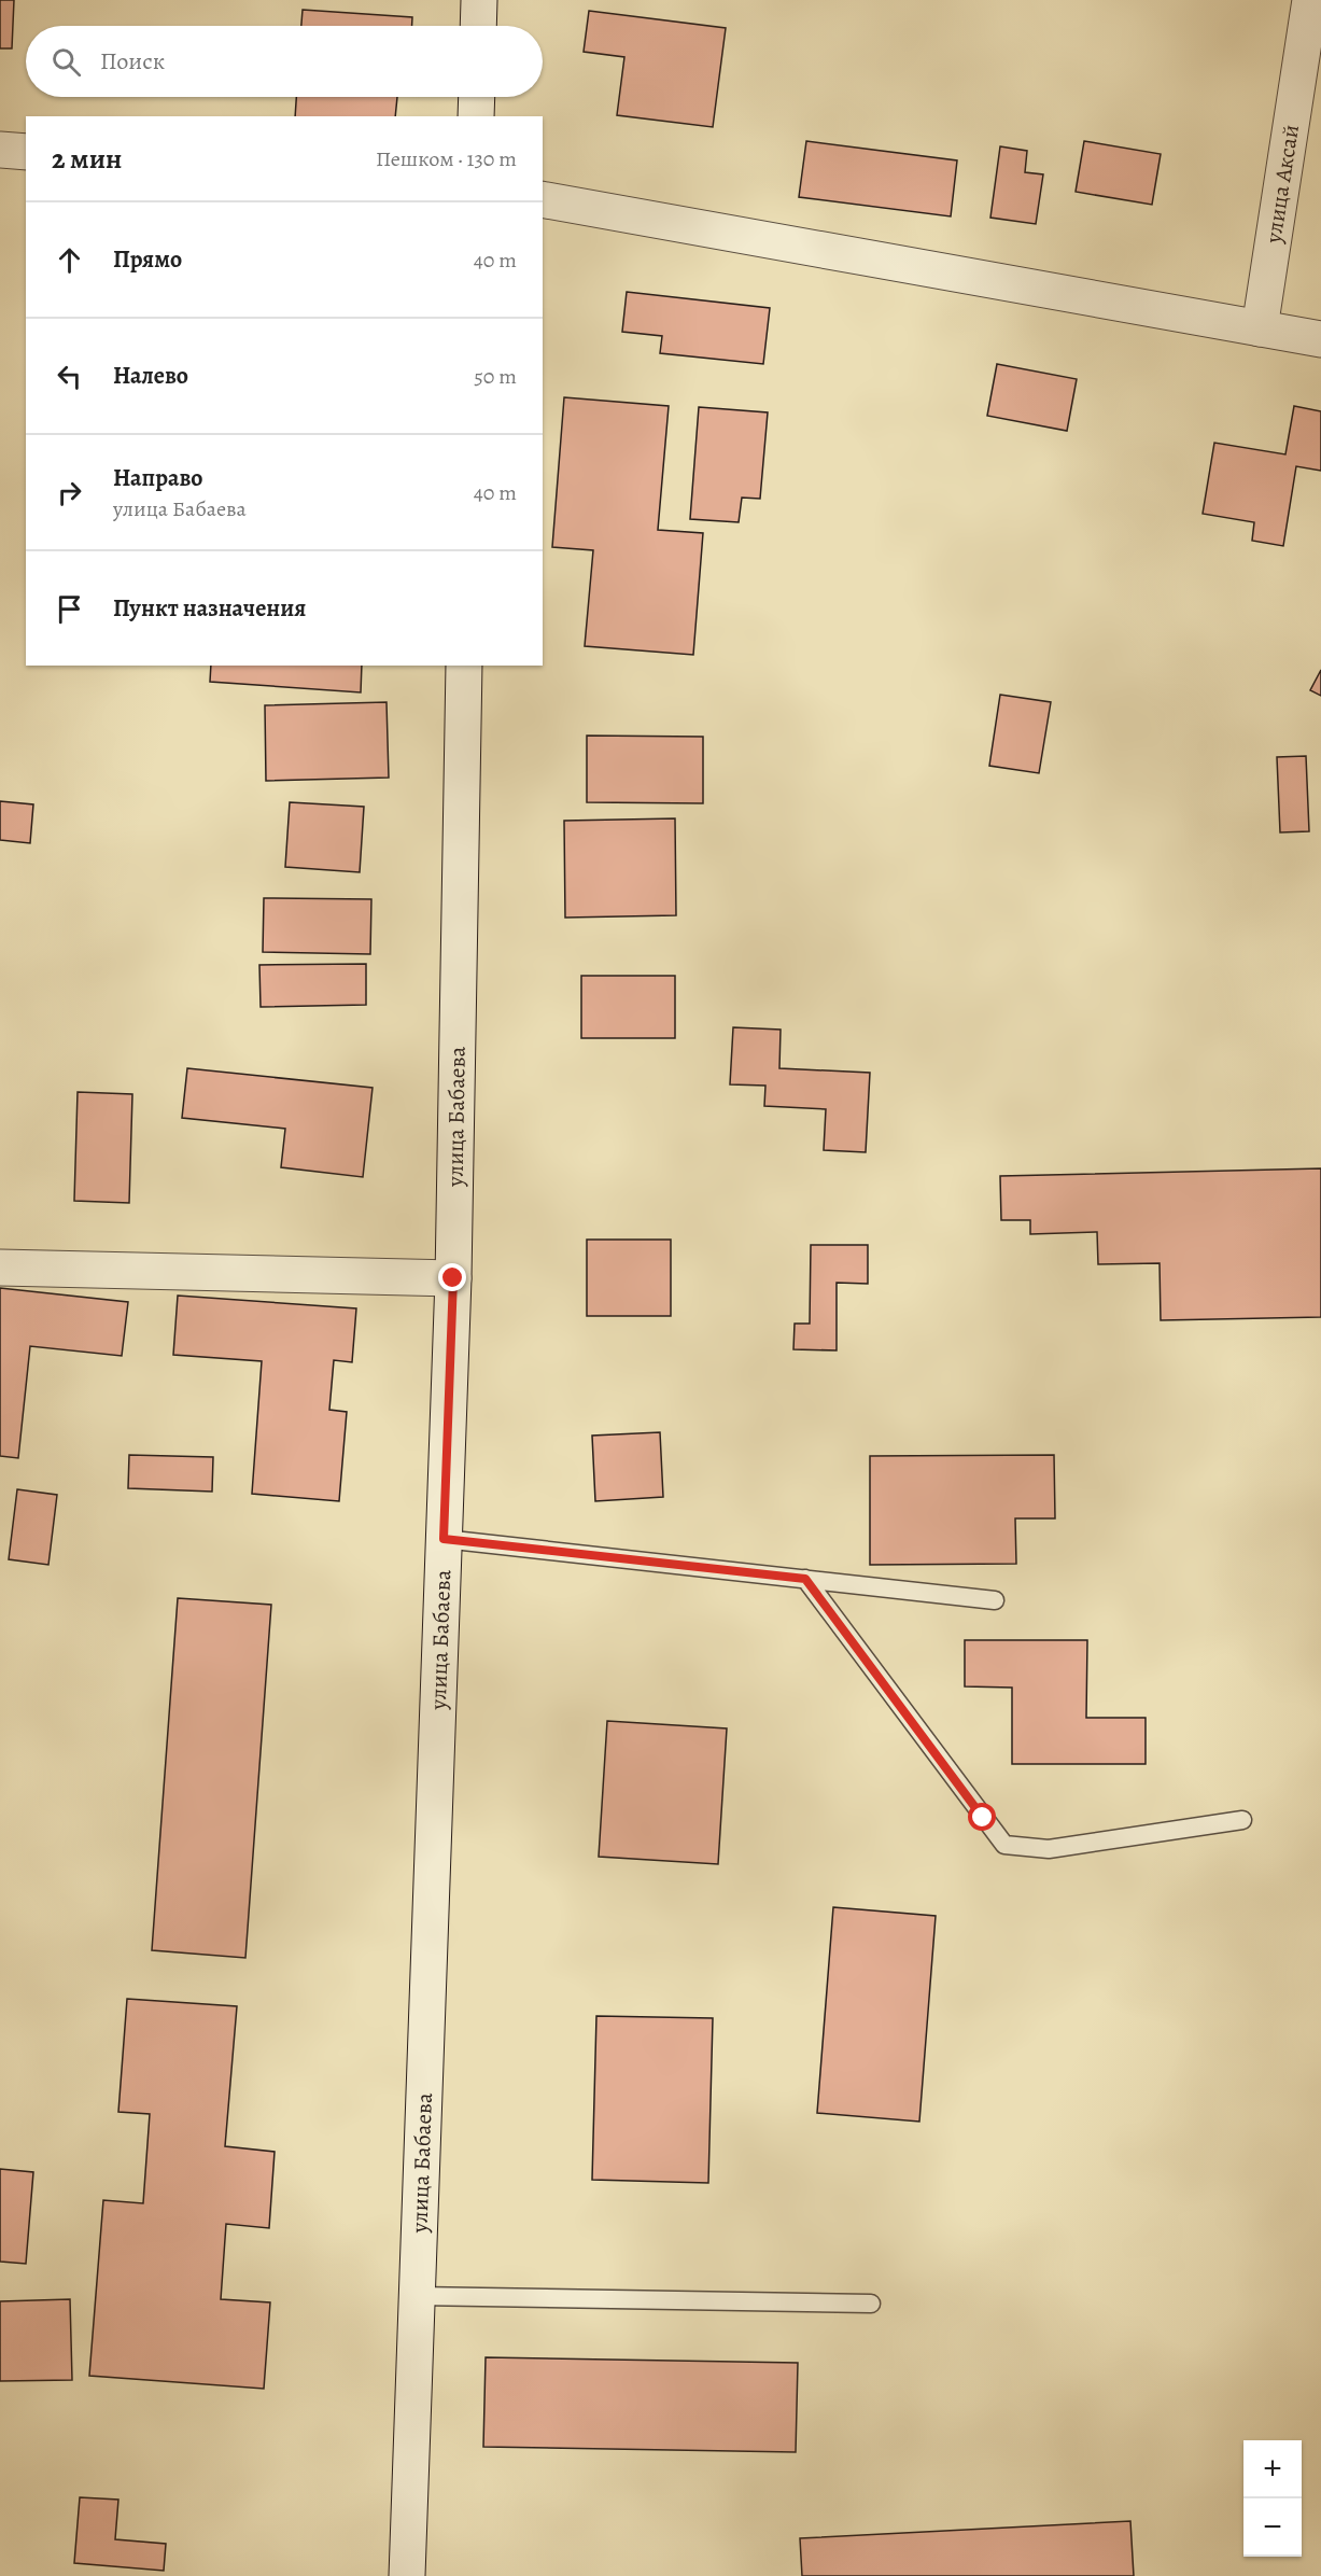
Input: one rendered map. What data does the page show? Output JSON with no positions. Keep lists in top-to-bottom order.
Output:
{
  "streets": {
    "street": ["улица Аксай", "улица Бабаева"]
  },
  "page": {
    "search": "Поиск",
    "heading": ["2 мин", "Пешком · 130 m"],
    "list": [
      ["Прямо", "40 m"],
      ["Налево", "50 m"],
      ["Направо", "улица Бабаева", "40 m"],
      "Пункт назначения"
    ],
    "map_buttons": ["+", "−"]
  }
}
